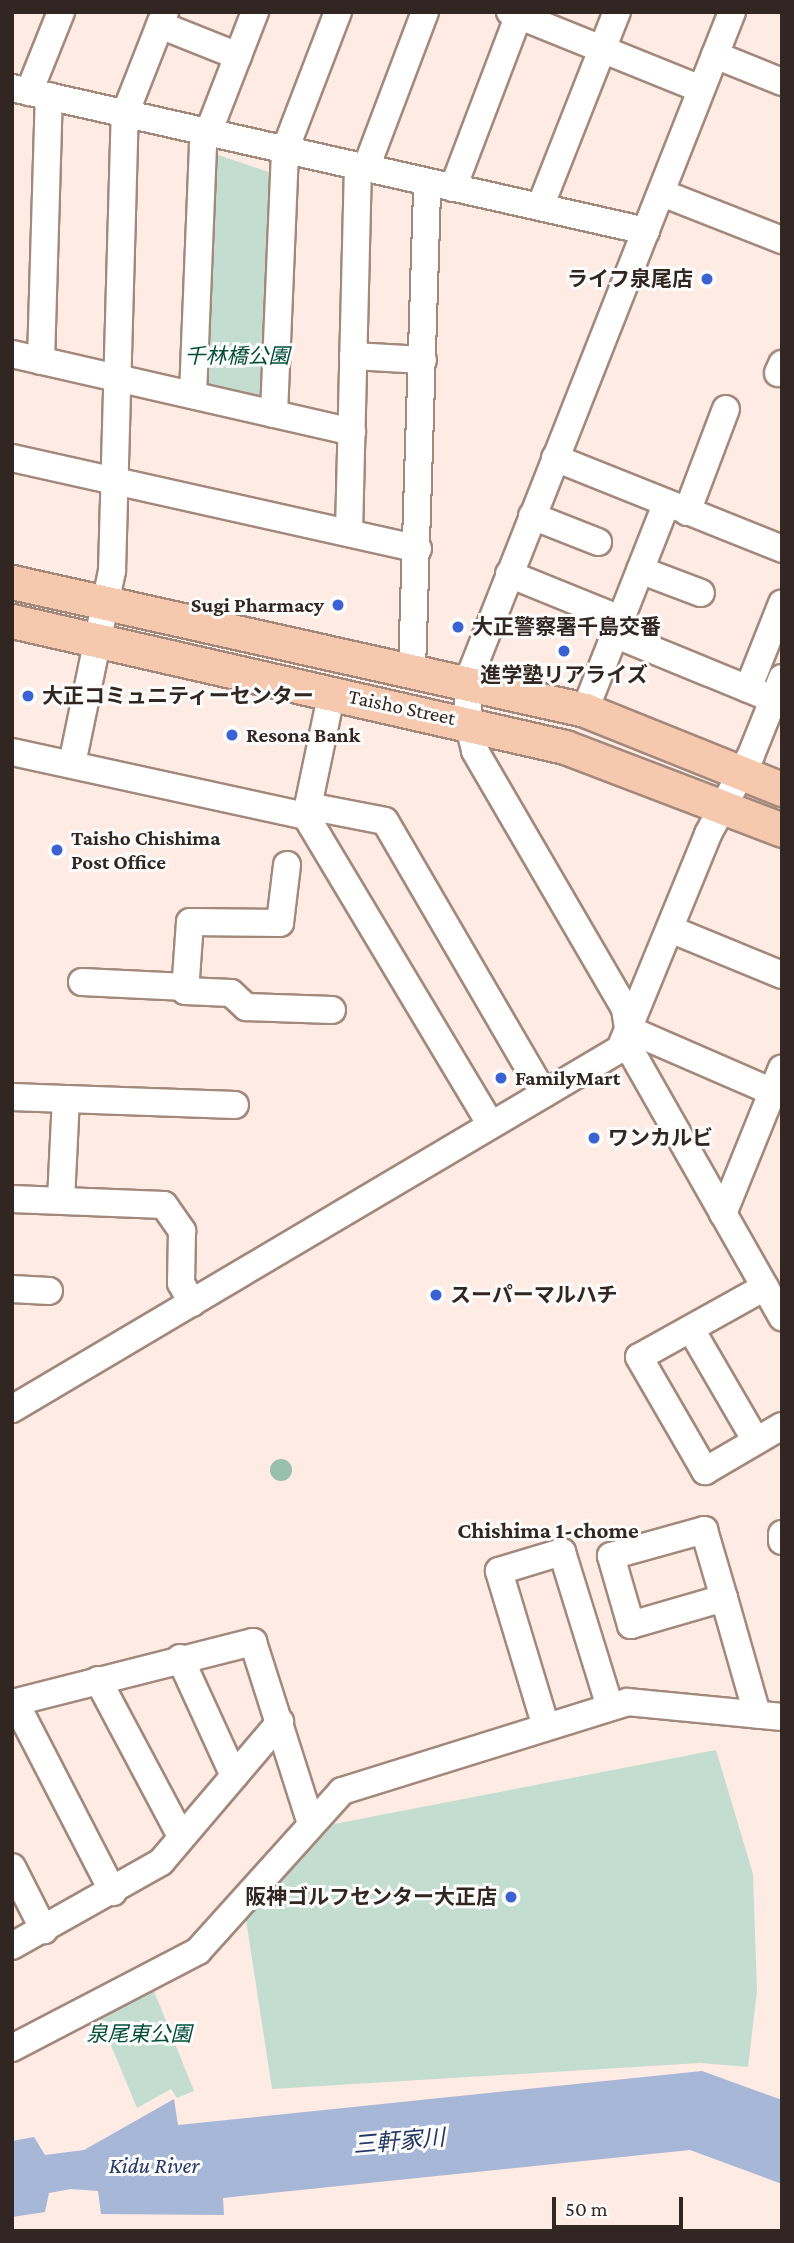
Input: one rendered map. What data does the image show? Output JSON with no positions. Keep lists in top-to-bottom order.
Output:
{
  "streets": {
    "main road": ["Taisho Street"]
  },
  "districts": ["Chishima 1-chome"],
  "water": ["三軒家川", "Kidu River"],
  "parks": ["千林橋公園", "泉尾東公園"],
  "places": [
    "ライフ泉尾店",
    "Sugi Pharmacy",
    "大正警察署千島交番",
    "進学塾リアライズ",
    "大正コミュニティーセンター",
    "Resona Bank",
    "Taisho Chishima Post Office",
    "FamilyMart",
    "ワンカルビ",
    "スーパーマルハチ",
    "阪神ゴルフセンター大正店"
  ],
  "scale_bar": "50 m"
}
